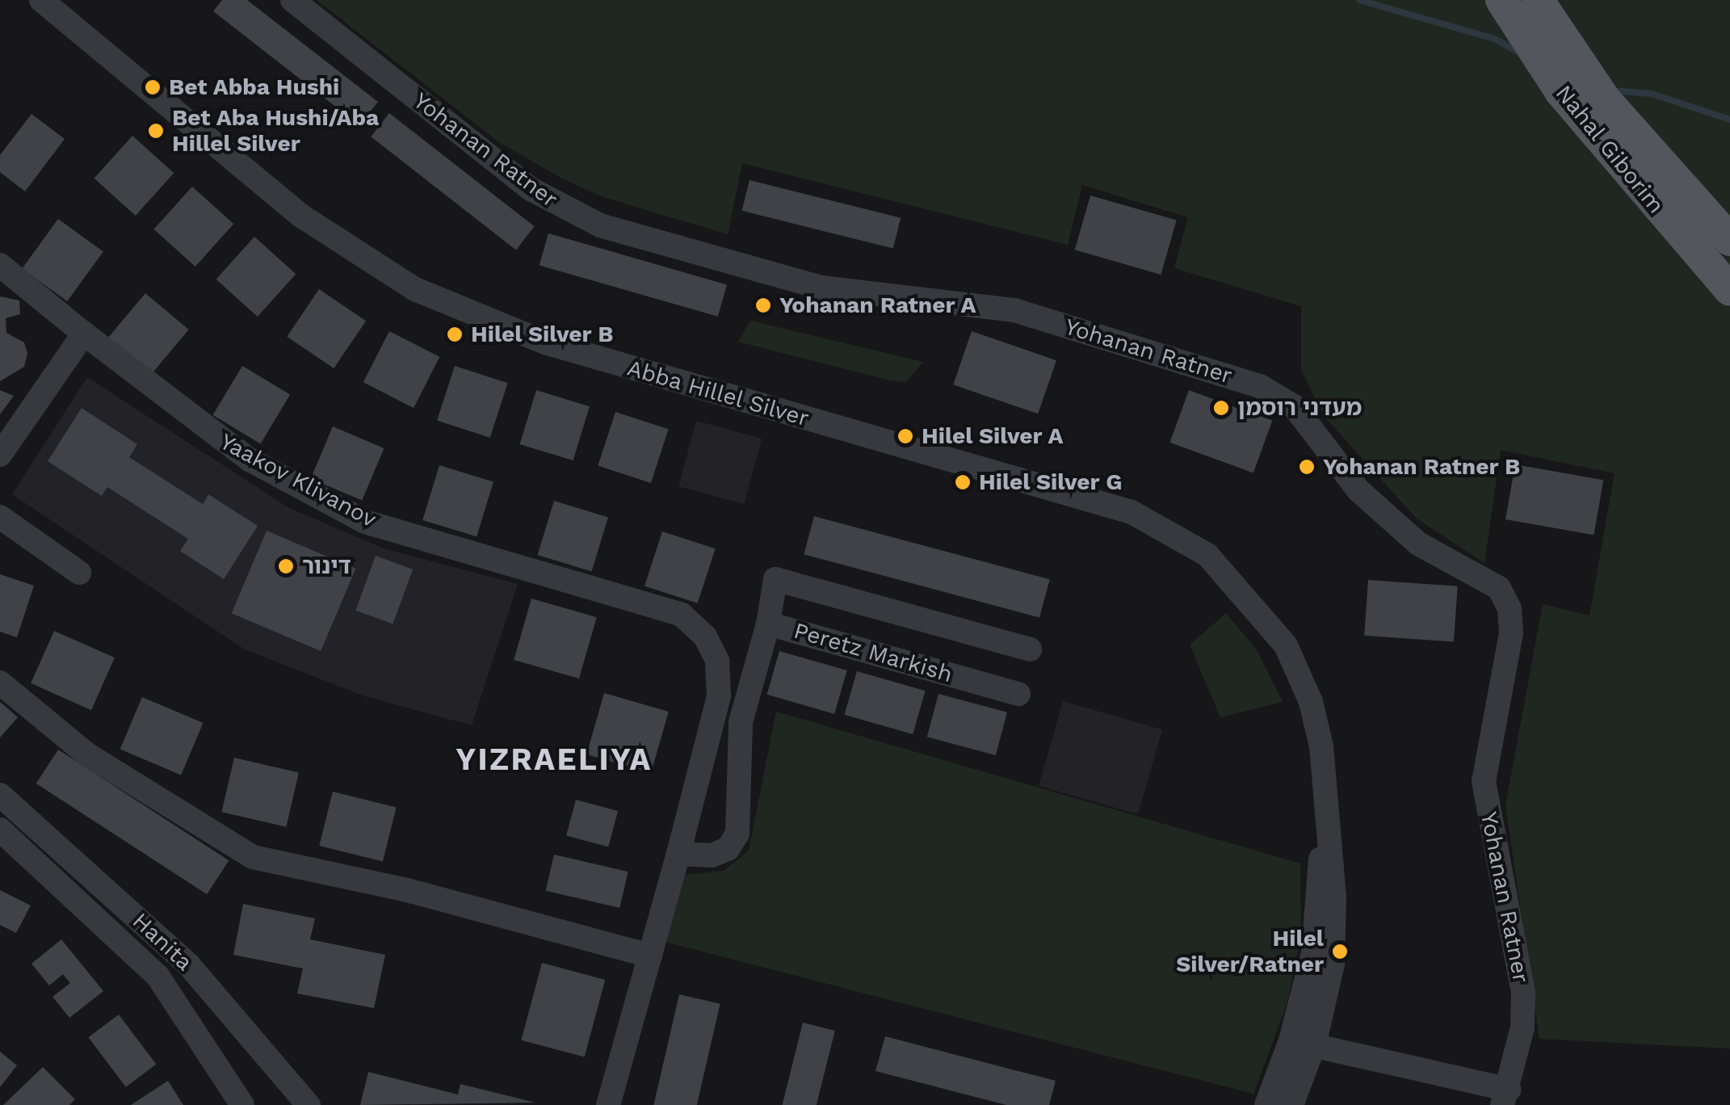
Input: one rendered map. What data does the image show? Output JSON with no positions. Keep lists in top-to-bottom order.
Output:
{
  "streets": {
    "main road": ["Nahal Giborim"],
    "street": [
      "Yohanan Ratner",
      "Abba Hillel Silver",
      "Yaakov Klivanov",
      "Peretz Markish",
      "Hanita"
    ]
  },
  "crossings": [
    ["Yaakov Klivanov", "Peretz Markish"]
  ],
  "districts": ["YIZRAELIYA"],
  "places": [
    "Bet Abba Hushi",
    "Bet Aba Hushi/Aba Hillel Silver",
    "Yohanan Ratner A",
    "Hilel Silver B",
    "מעדני רוסמן",
    "Hilel Silver A",
    "Yohanan Ratner B",
    "Hilel Silver G",
    "דינור",
    "Hilel Silver/Ratner"
  ]
}
